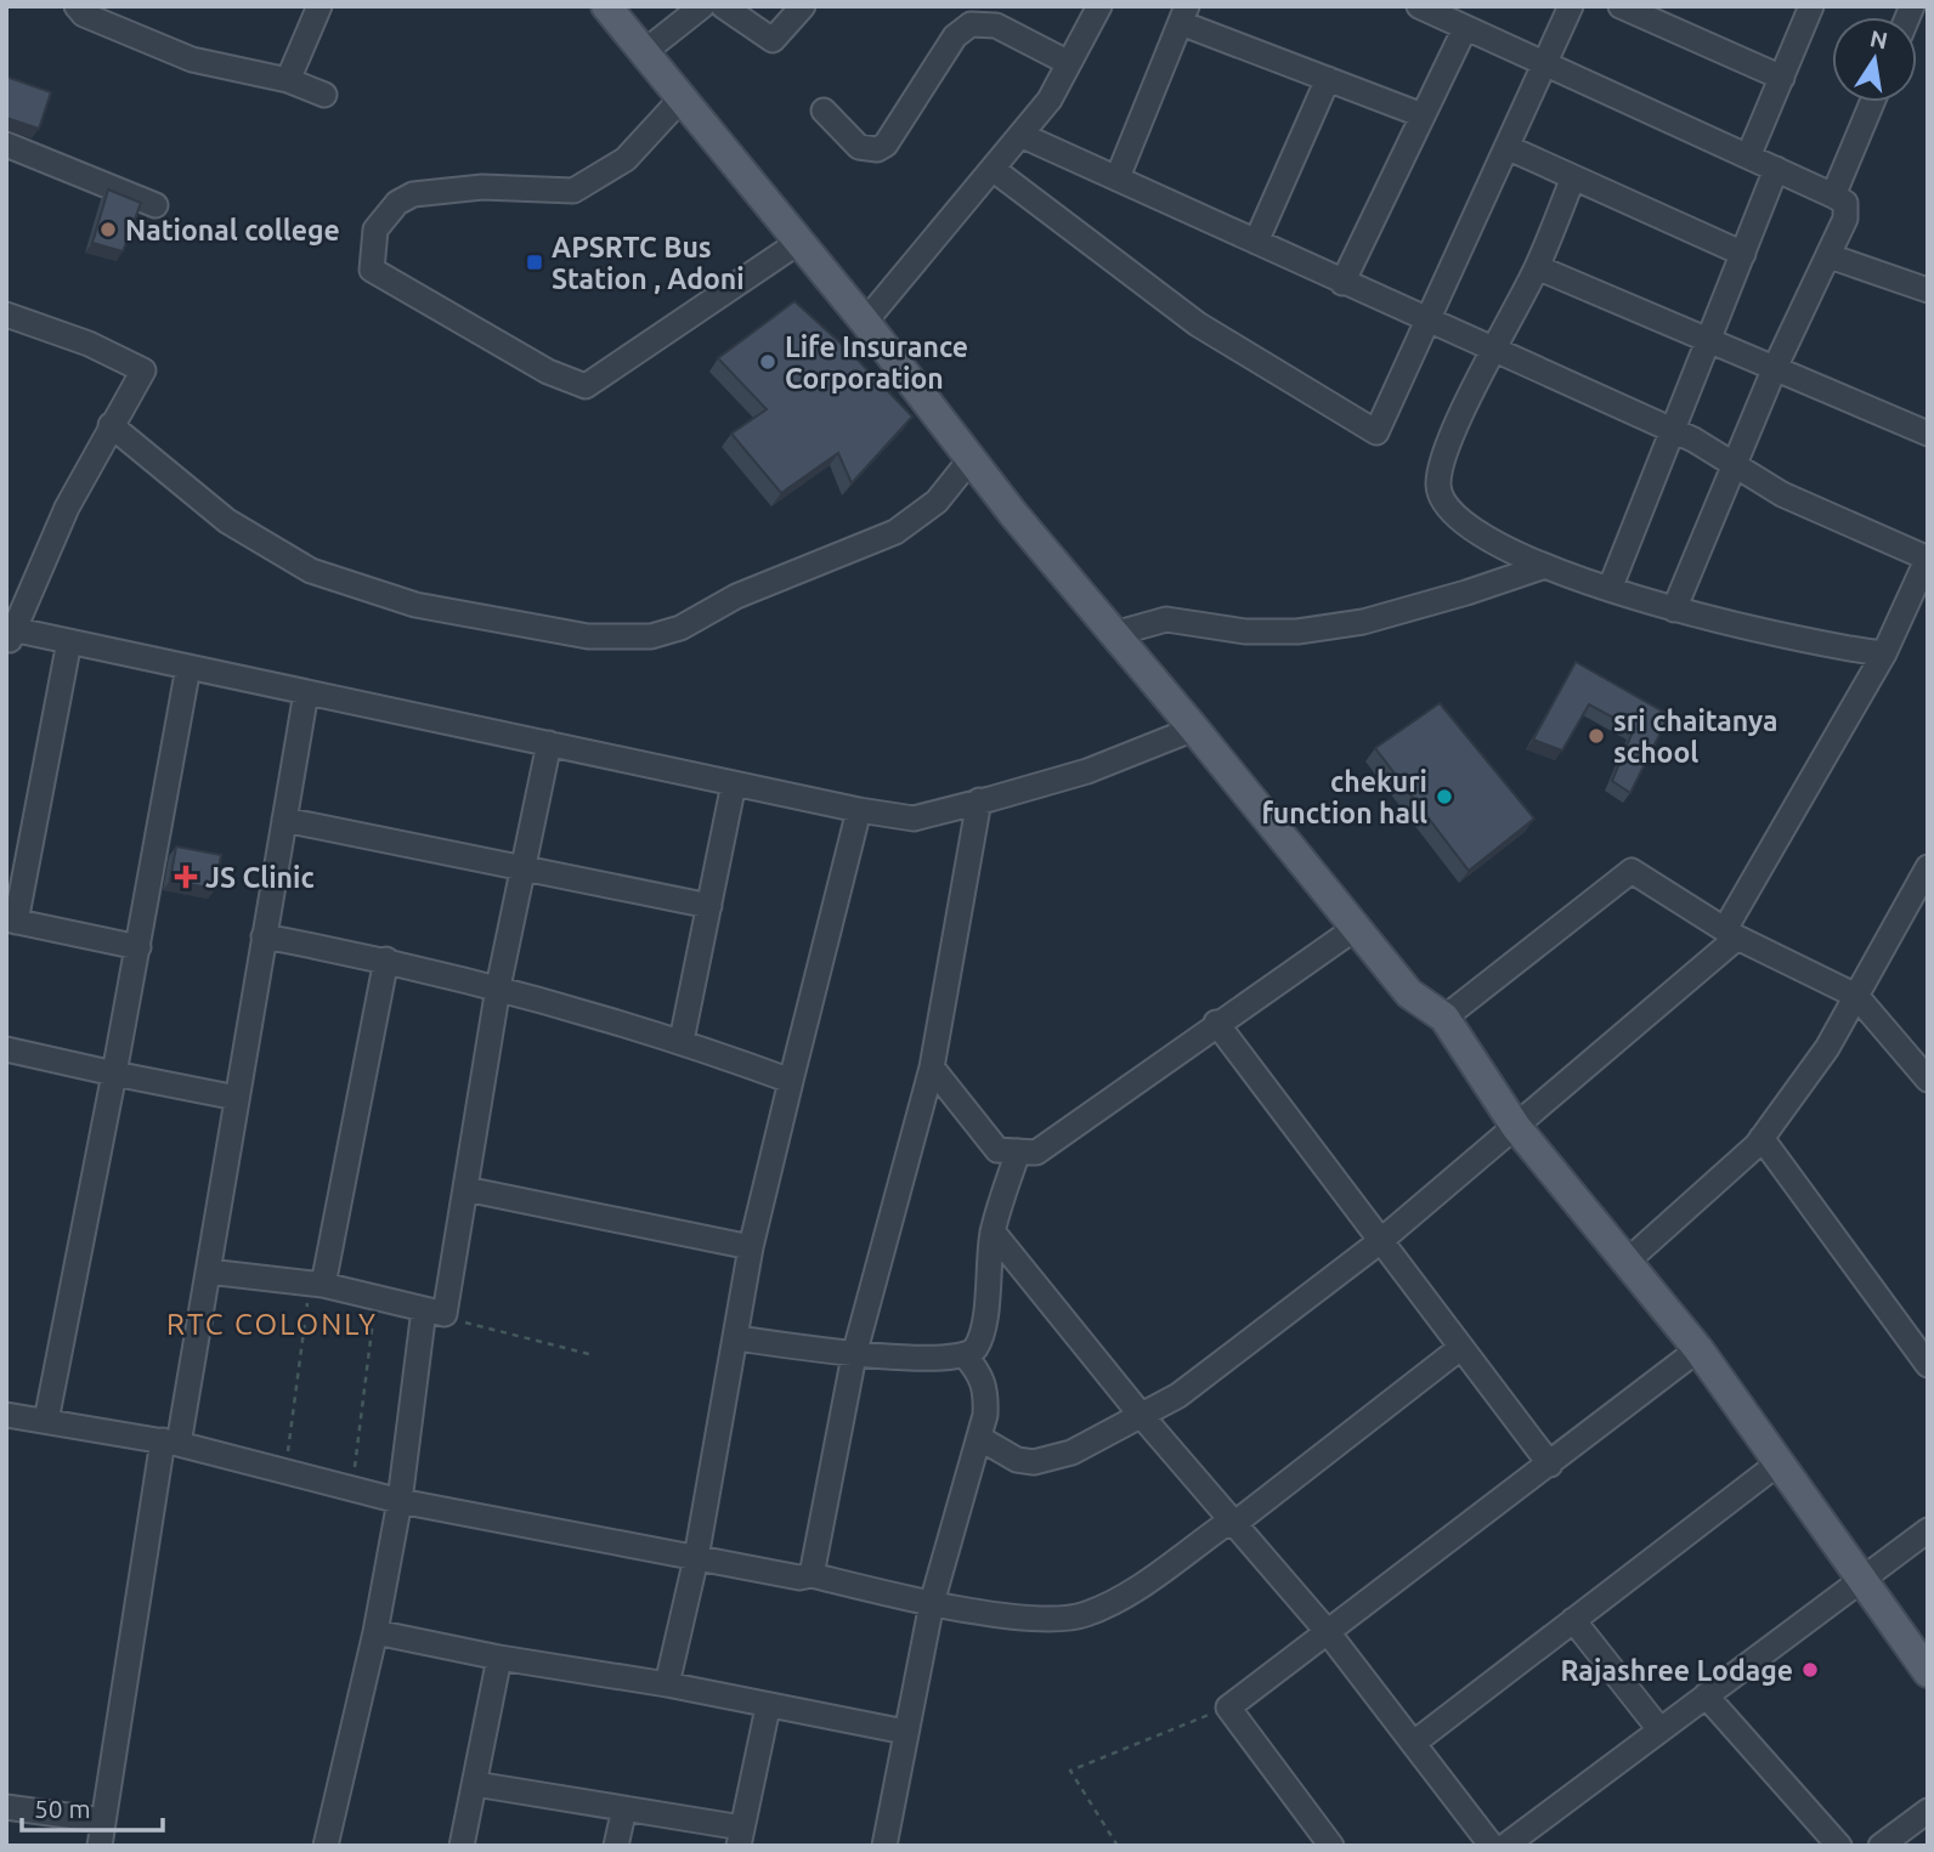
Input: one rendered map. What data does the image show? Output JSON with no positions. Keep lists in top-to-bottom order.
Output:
{
  "districts": ["RTC COLONLY"],
  "places": {
    "other": [
      "National college",
      "Life Insurance Corporation",
      "sri chaitanya school",
      "chekuri function hall",
      "Rajashree Lodage"
    ],
    "transit": ["APSRTC Bus Station , Adoni"],
    "health": ["JS Clinic"]
  },
  "scale_bar": "50 m",
  "north": "top"
}
